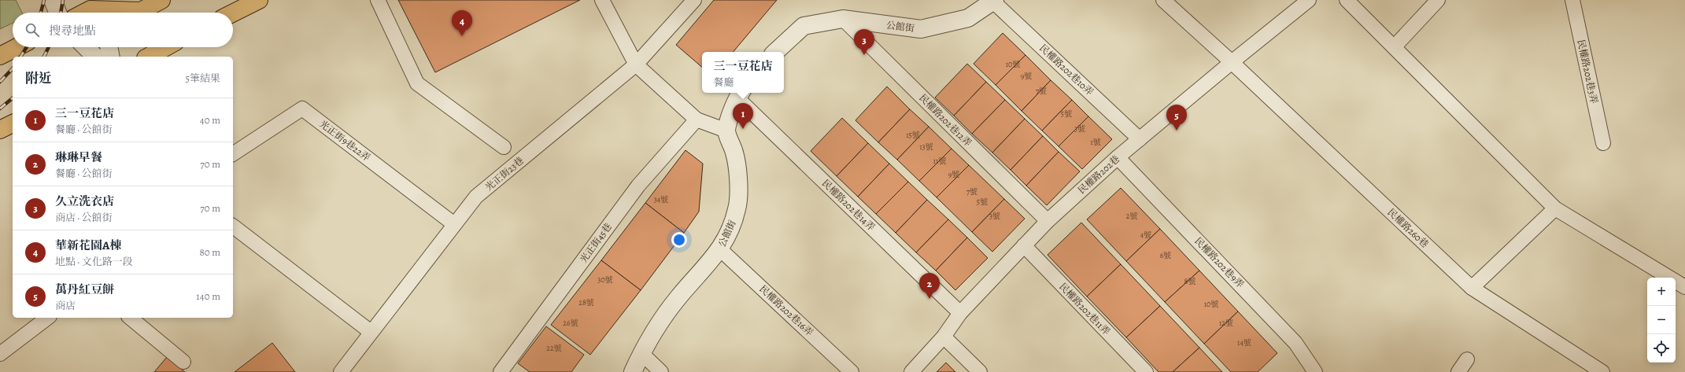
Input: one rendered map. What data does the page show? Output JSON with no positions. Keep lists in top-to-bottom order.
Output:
{
  "streets": {
    "street": ["公館街"],
    "lane": [
      "民權路202巷10弄",
      "民權路202巷3弄",
      "民權路202巷12弄",
      "光正街9巷22弄",
      "光正街23巷",
      "民權路202巷",
      "民權路202巷14弄",
      "民權路260巷",
      "光正街45巷",
      "民權路202巷9弄",
      "民權路202巷11弄",
      "民權路202巷16弄"
    ]
  },
  "crossings": [
    ["公館街", "民權路202巷10弄"],
    ["公館街", "民權路202巷12弄"],
    ["公館街", "民權路202巷16弄"],
    ["民權路202巷10弄", "民權路202巷"],
    ["民權路202巷12弄", "民權路202巷"],
    ["光正街9巷22弄", "光正街23巷"],
    ["民權路202巷", "民權路202巷14弄"],
    ["民權路202巷", "民權路260巷"],
    ["民權路202巷", "民權路202巷9弄"],
    ["民權路202巷", "民權路202巷11弄"]
  ],
  "house_numbers": [
    "10號",
    "9號",
    "7號",
    "5號",
    "3號",
    "15號",
    "1號",
    "13號",
    "11號",
    "9號",
    "7號",
    "34號",
    "5號",
    "3號",
    "2號",
    "4號",
    "6號",
    "30號",
    "8號",
    "28號",
    "10號",
    "26號",
    "12號",
    "14號",
    "22號"
  ],
  "page": {
    "pins": [
      "4",
      "3",
      "1",
      "5",
      "2"
    ],
    "search": "搜尋地點",
    "popup": ["三一豆花店", "餐廳"],
    "heading": ["附近", "5筆結果"],
    "list": [
      {
        "mark": "1",
        "name": "三一豆花店",
        "note": "餐廳 · 公館街",
        "value": "40 m"
      },
      {
        "mark": "2",
        "name": "琳琳早餐",
        "note": "餐廳 · 公館街",
        "value": "70 m"
      },
      {
        "mark": "3",
        "name": "久立洗衣店",
        "note": "商店 · 公館街",
        "value": "70 m"
      },
      {
        "mark": "4",
        "name": "華新花園A棟",
        "note": "地點 · 文化路一段",
        "value": "80 m"
      },
      {
        "mark": "5",
        "name": "萬丹紅豆餅",
        "note": "商店",
        "value": "140 m"
      }
    ],
    "map_buttons": ["+", "−"]
  }
}
